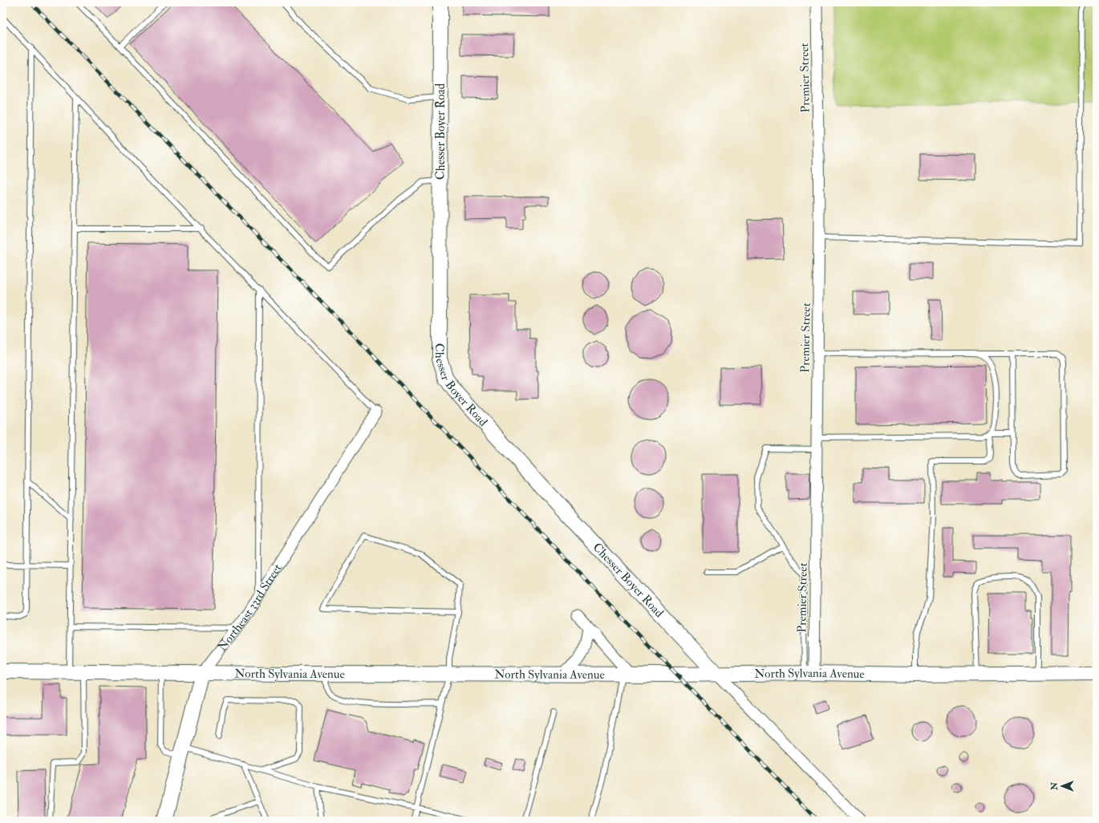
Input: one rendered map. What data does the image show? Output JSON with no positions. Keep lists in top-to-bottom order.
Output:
{
  "streets": {
    "main road": ["Chesser Boyer Road", "Northeast 33rd Street", "North Sylvania Avenue"],
    "street": ["Premier Street"]
  },
  "crossings": [
    ["Premier Street", "North Sylvania Avenue"],
    ["Chesser Boyer Road", "North Sylvania Avenue"],
    ["Northeast 33rd Street", "North Sylvania Avenue"]
  ],
  "north": "left"
}
